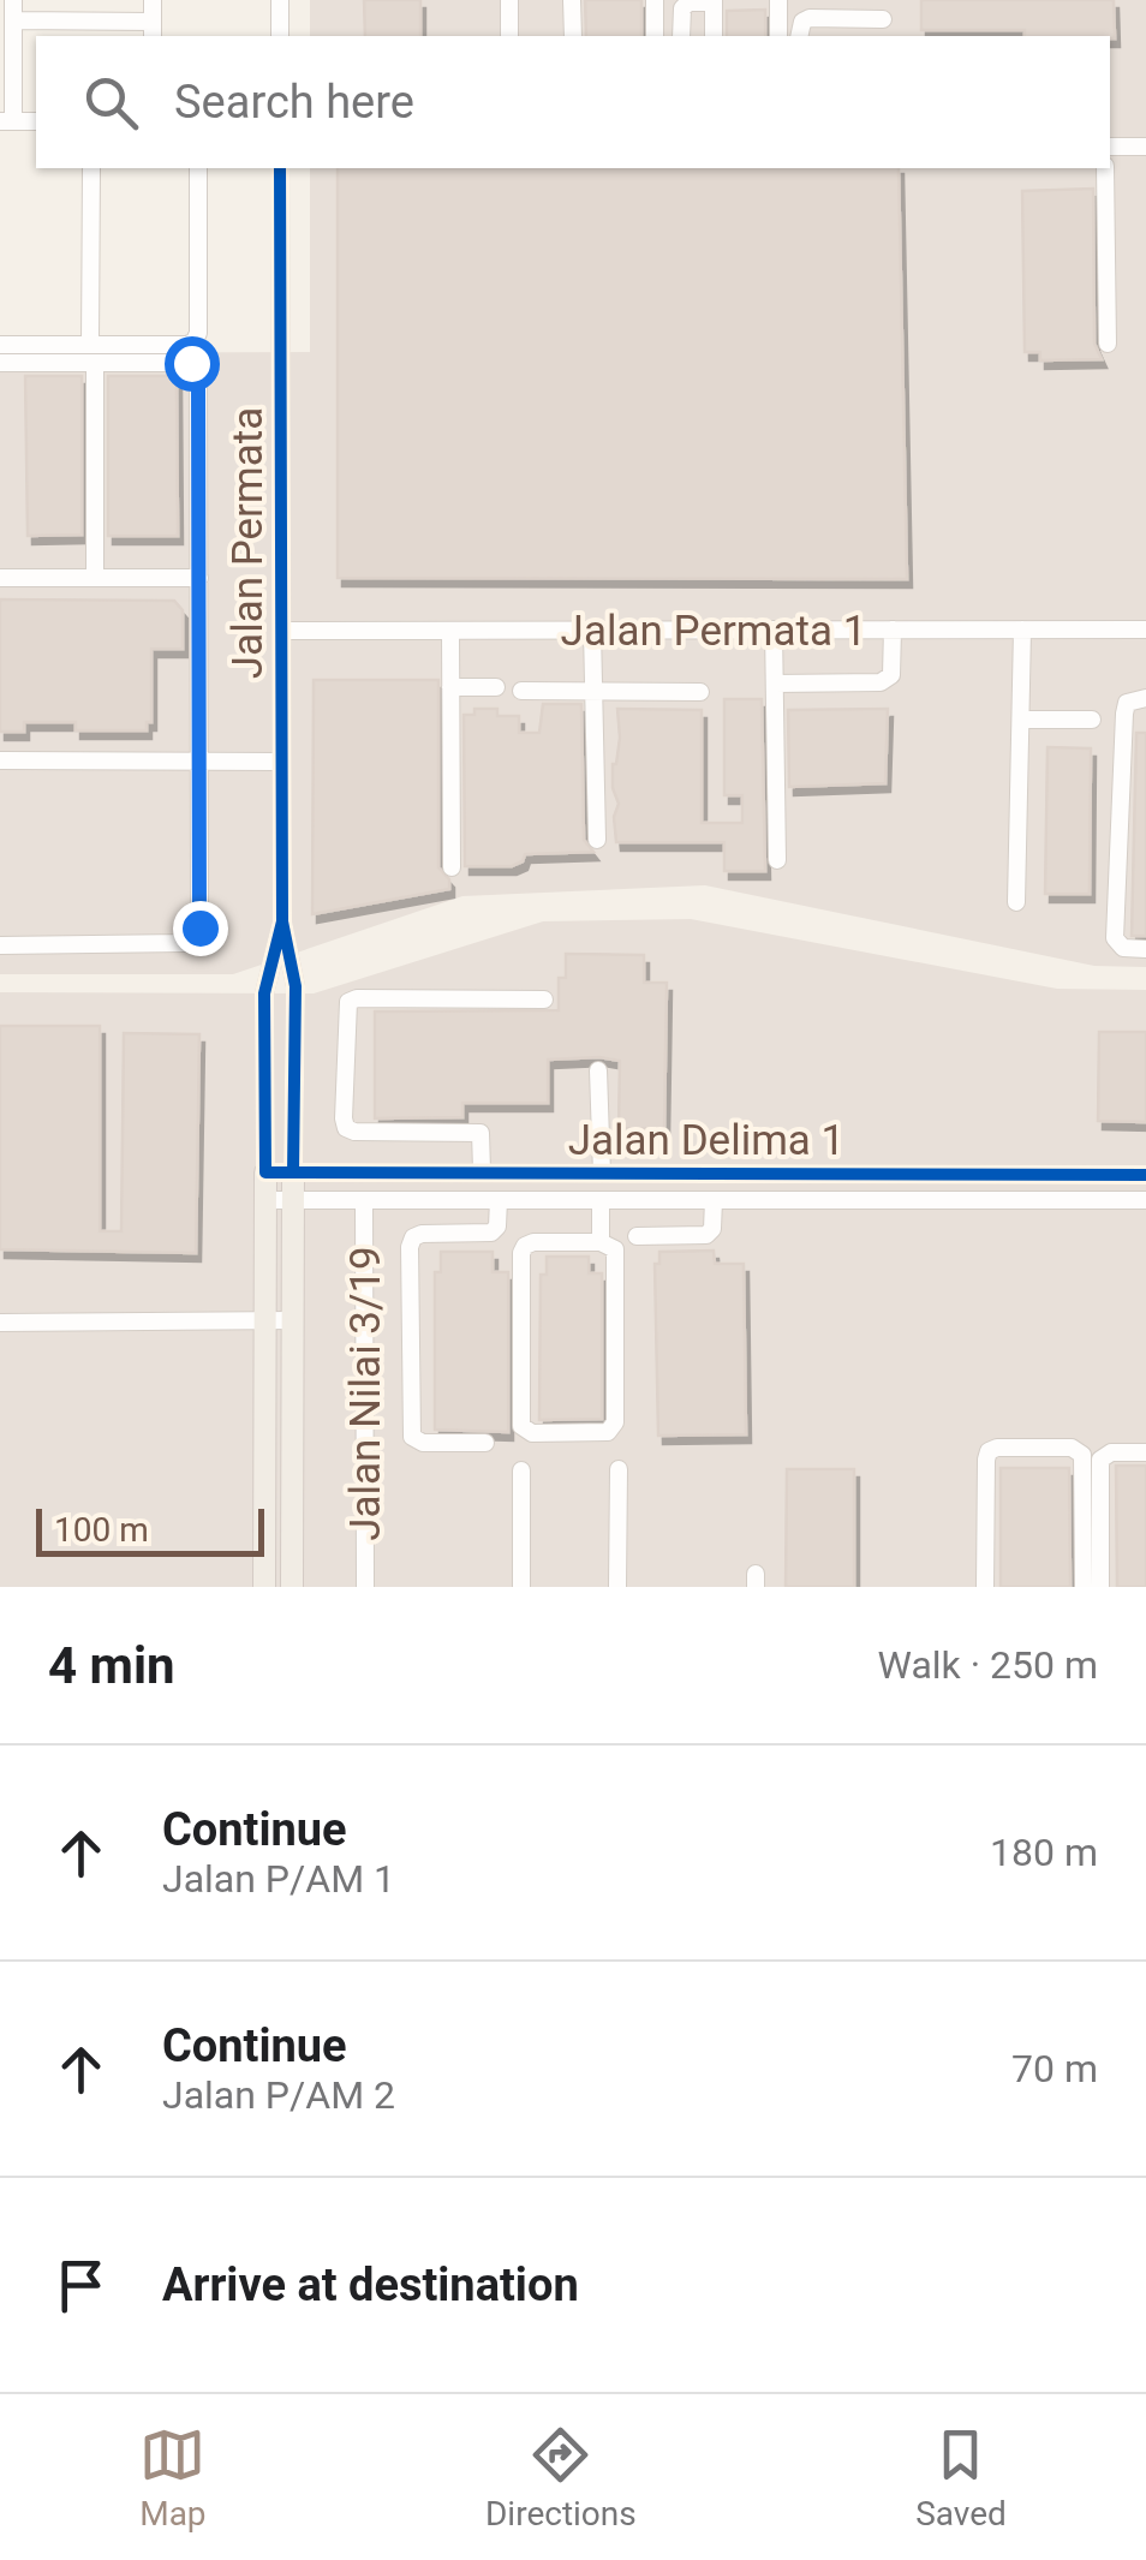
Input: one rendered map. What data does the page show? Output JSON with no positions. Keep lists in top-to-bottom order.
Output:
{
  "streets": {
    "main road": ["Jalan Permata"],
    "street": ["Jalan Permata 1", "Jalan Delima 1", "Jalan Nilai 3/19"]
  },
  "crossings": [
    ["Jalan Permata", "Jalan Permata 1"],
    ["Jalan Permata", "Jalan Delima 1"],
    ["Jalan Delima 1", "Jalan Nilai 3/19"]
  ],
  "scale_bar": "100 m",
  "page": {
    "search": "Search here",
    "scale": "100 m",
    "heading": ["4 min", "Walk · 250 m"],
    "list": [
      ["Continue", "Jalan P/AM 1", "180 m"],
      ["Continue", "Jalan P/AM 2", "70 m"],
      "Arrive at destination"
    ],
    "nav": ["Map", "Directions", "Saved"]
  }
}
